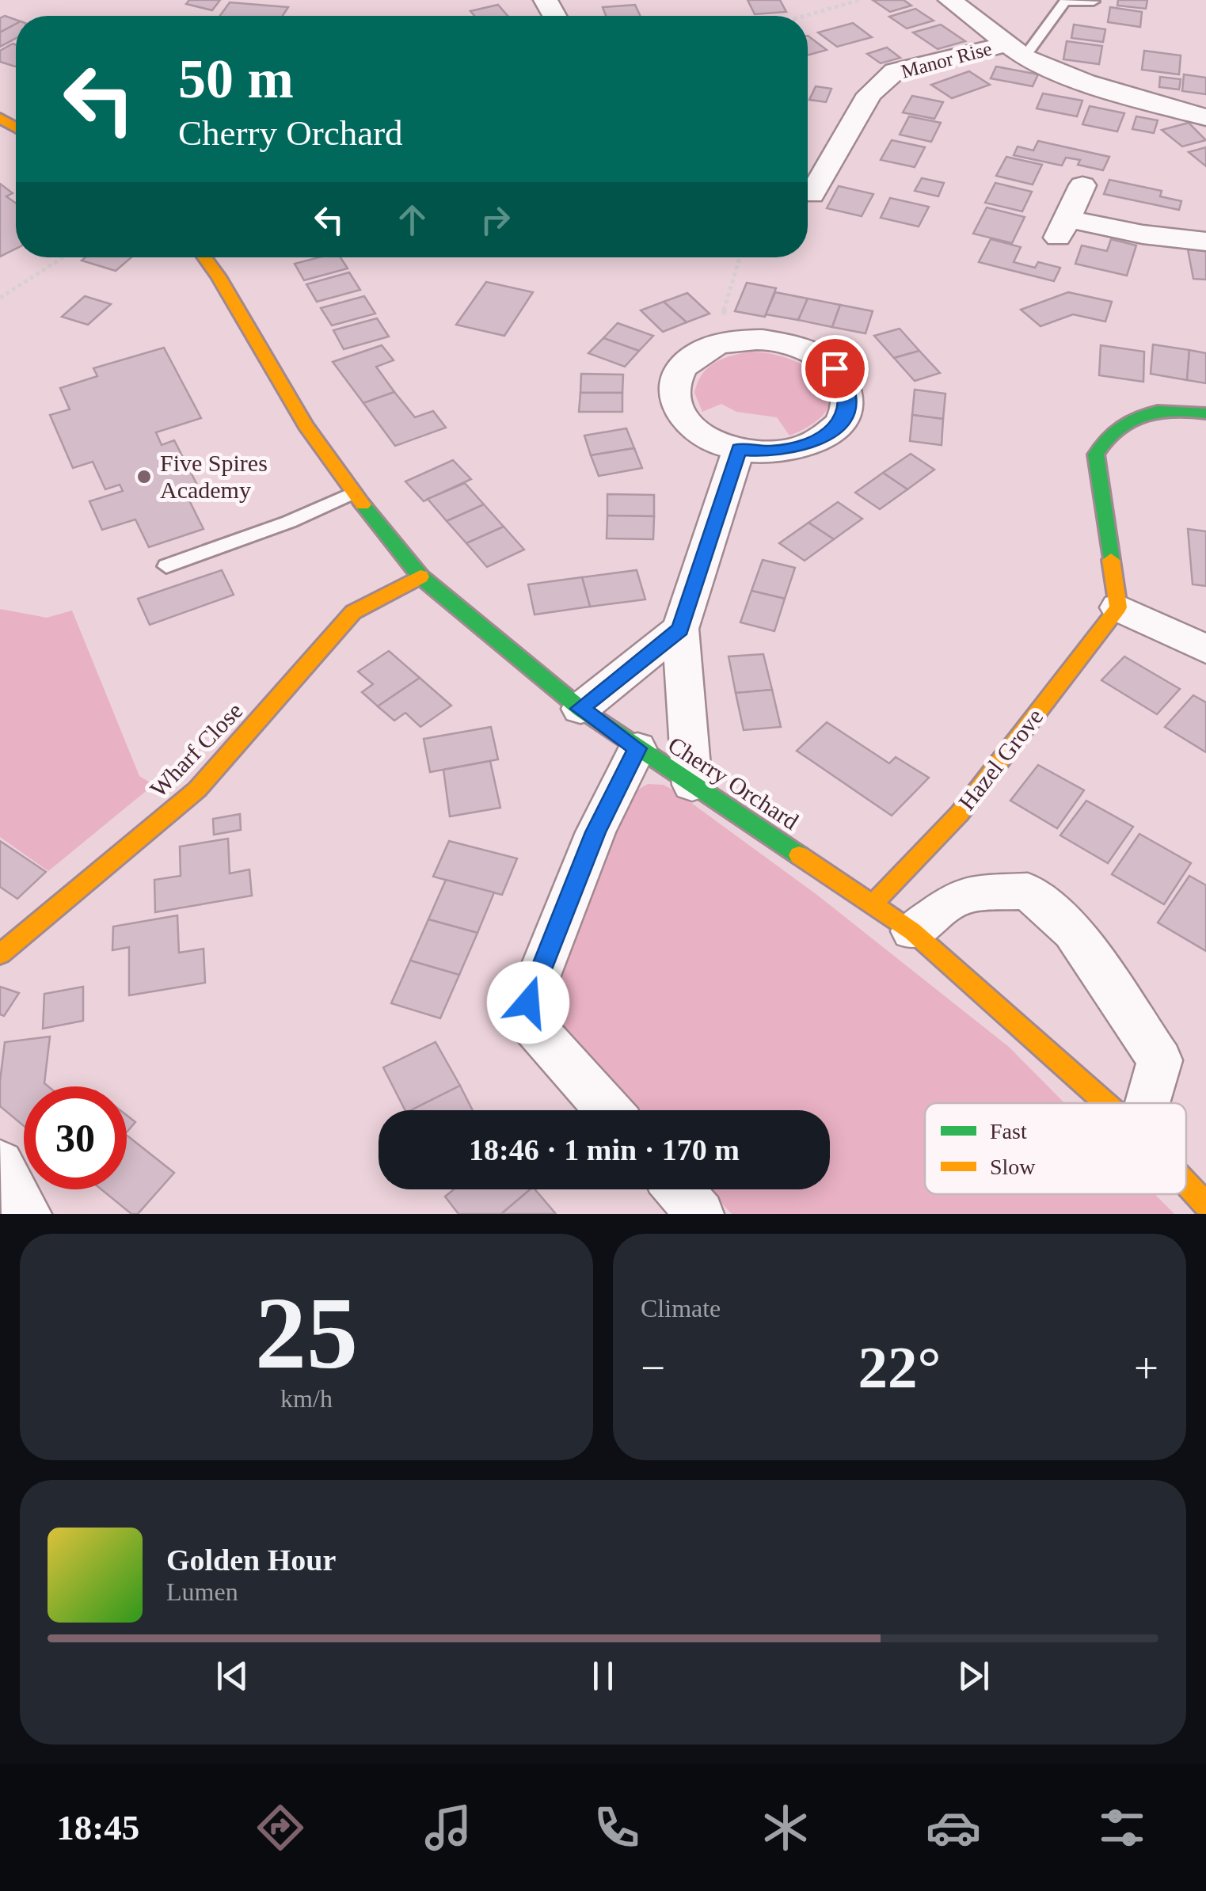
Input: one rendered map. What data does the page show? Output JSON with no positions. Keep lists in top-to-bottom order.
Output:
{
  "streets": {
    "street": [
      "Manor Rise",
      "Wharf Close",
      "Hazel Grove",
      "Cherry Orchard"
    ]
  },
  "crossings": [
    ["Wharf Close", "Cherry Orchard"],
    ["Hazel Grove", "Cherry Orchard"]
  ],
  "places": ["Five Spires Academy"],
  "legend": ["Fast", "Slow"],
  "page": {
    "turn": ["50 m", "Cherry Orchard"],
    "limit": "30",
    "trip": "18:46 · 1 min · 170 m",
    "tile": [
      ["25", "km/h"],
      "Climate"
    ],
    "heat": ["−", "22°", "+"],
    "song": ["Golden Hour", "Lumen"],
    "tabs": "18:45"
  }
}
